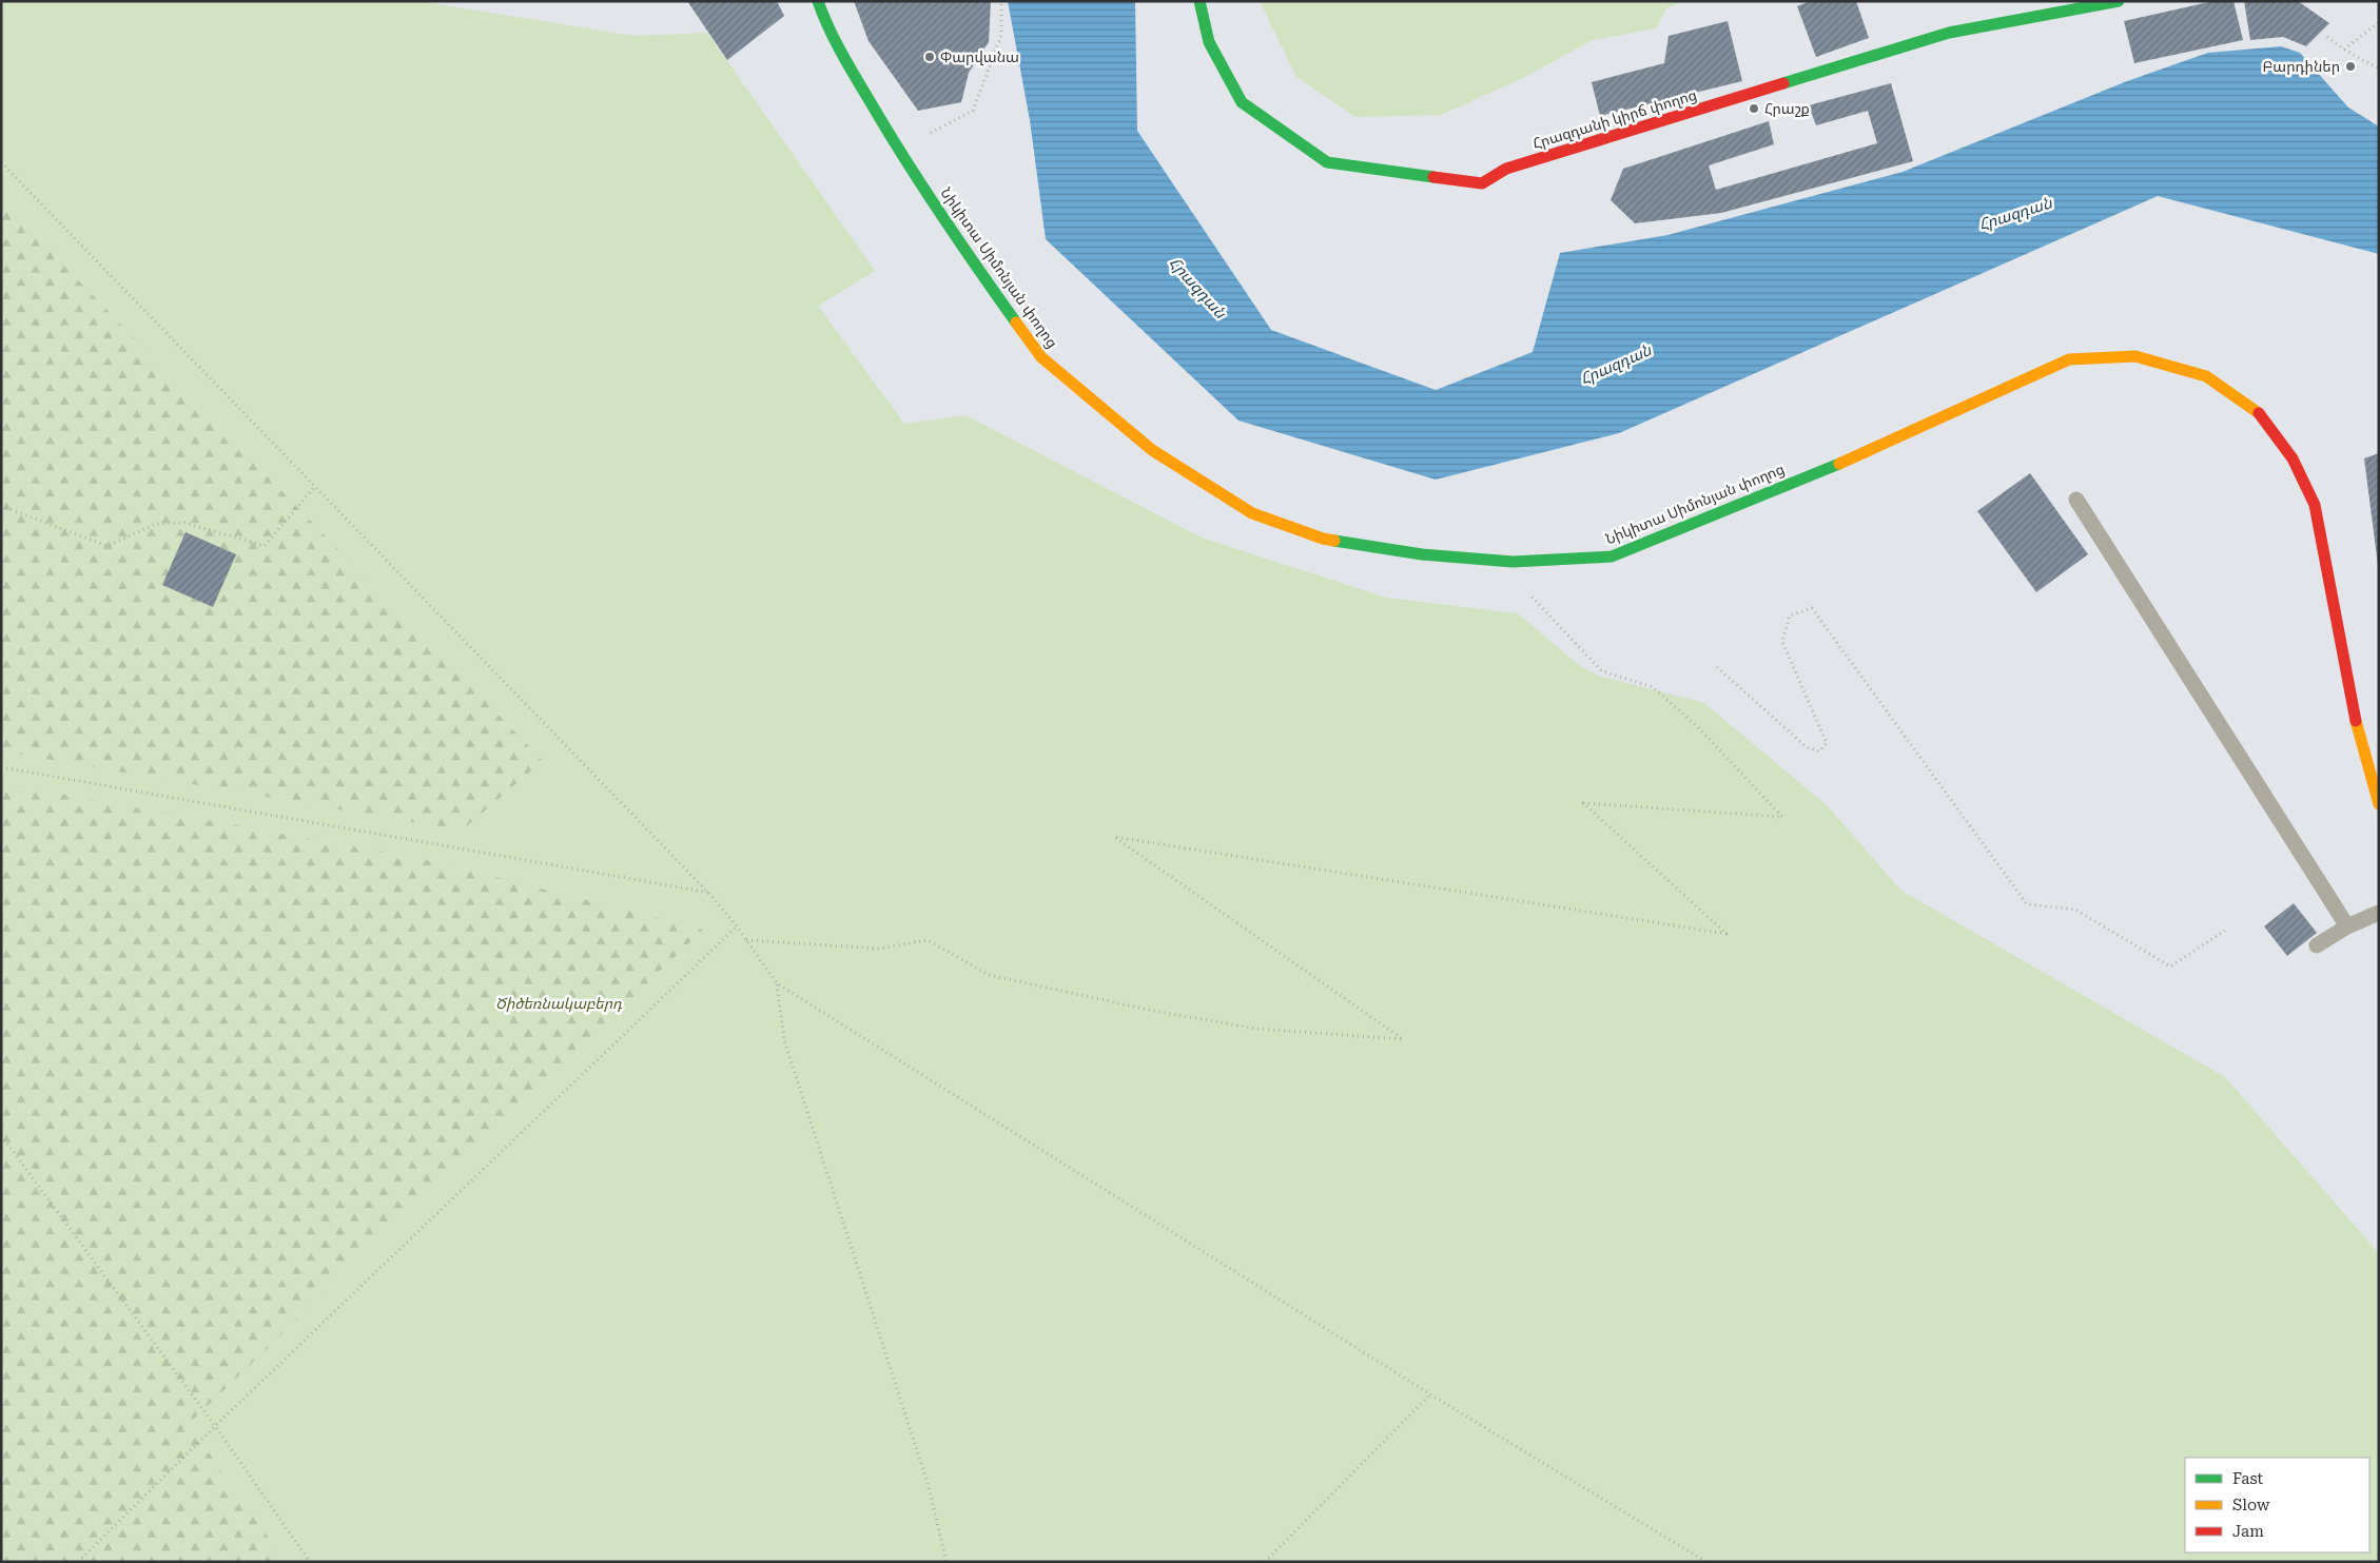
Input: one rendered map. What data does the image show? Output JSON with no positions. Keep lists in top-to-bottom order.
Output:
{
  "streets": {
    "street": ["Հրազդանի կիրճ փողոց", "Նիկիտա Սիմոնյան փողոց"]
  },
  "water": ["Հրազդան"],
  "parks": ["Ծիծեռնակաբերդ"],
  "places": ["Փարվանա", "Բարդիներ", "Հրաշք"],
  "legend": ["Fast", "Slow", "Jam"]
}
